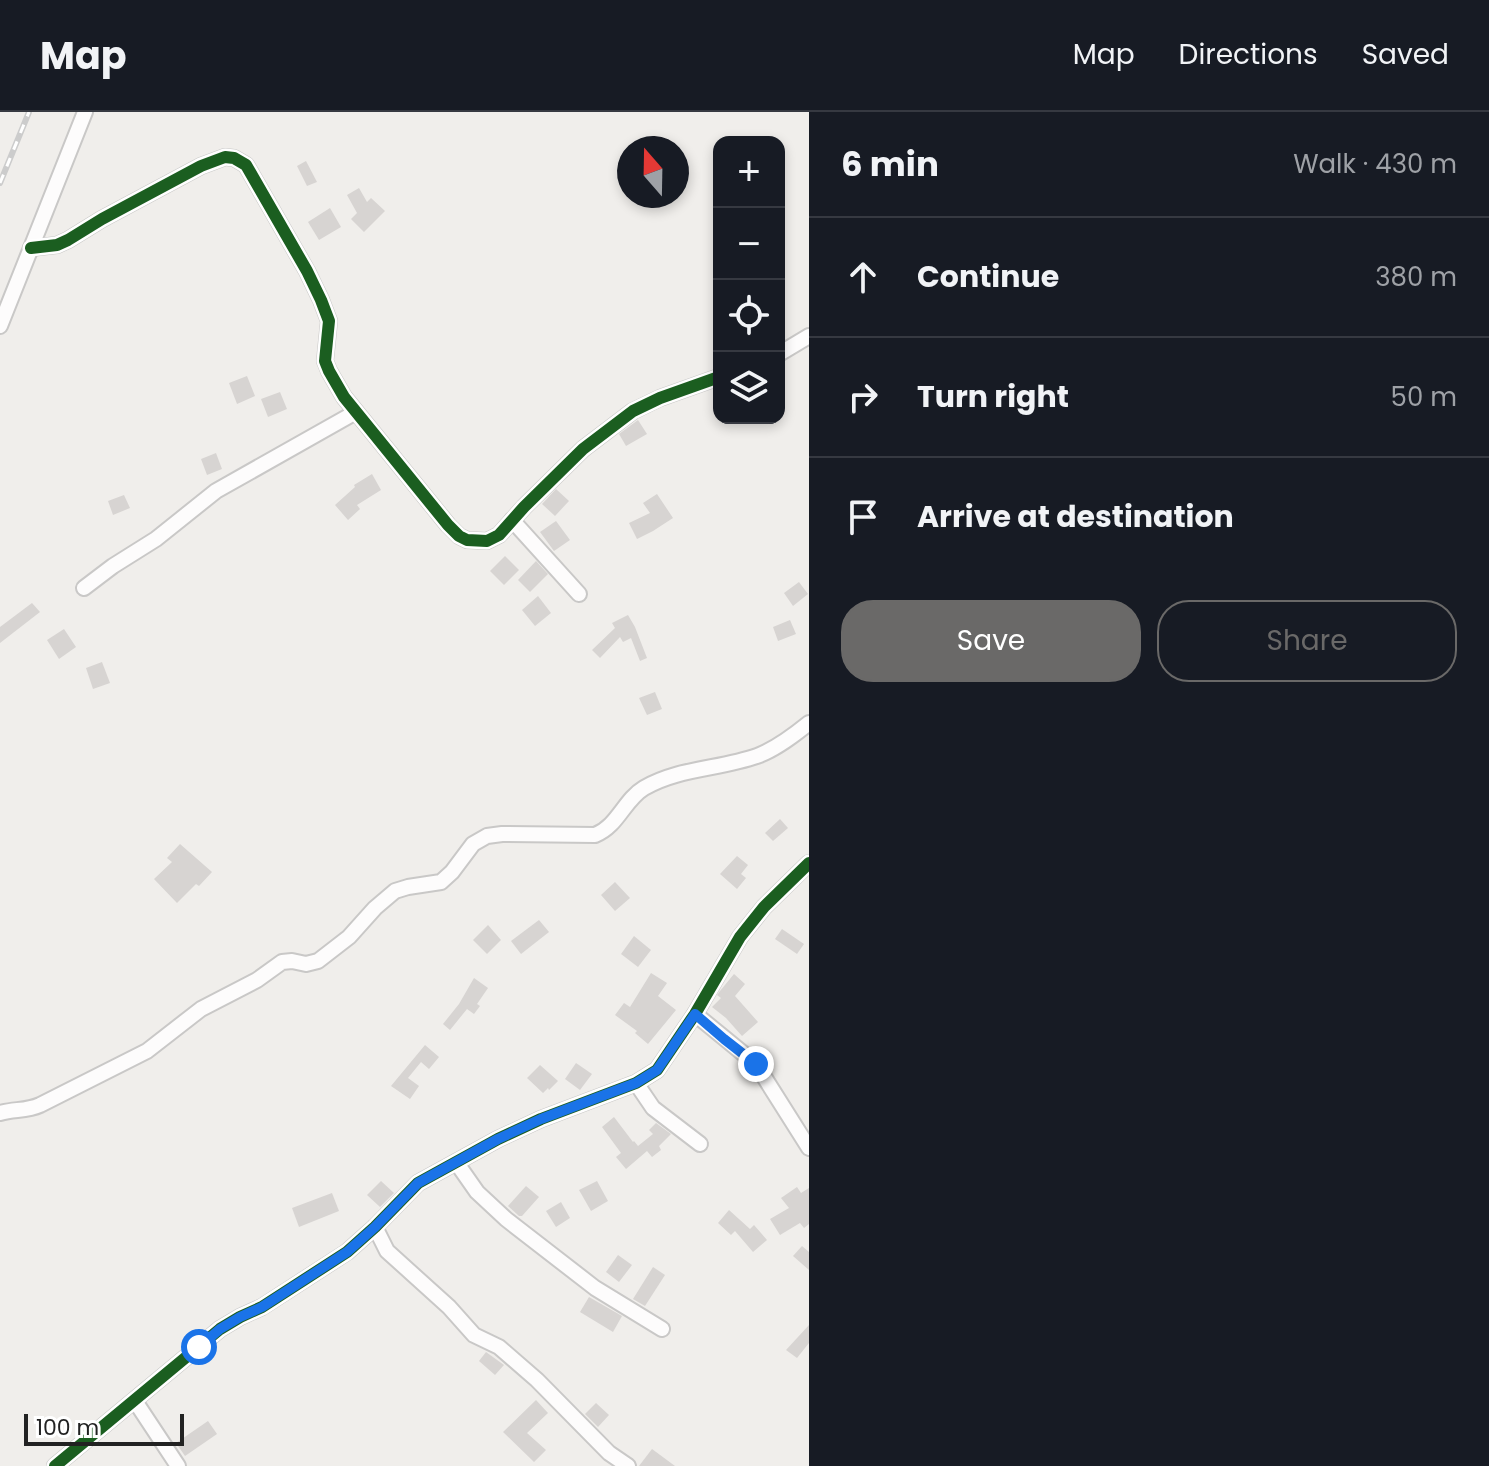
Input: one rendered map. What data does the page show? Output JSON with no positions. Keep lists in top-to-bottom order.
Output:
{
  "scale_bar": "100 m",
  "north": "top",
  "page": {
    "header": "Map",
    "nav": ["Map", "Directions", "Saved"],
    "heading": ["6 min", "Walk · 430 m"],
    "map_buttons": ["+", "−"],
    "list": [
      ["Continue", "380 m"],
      ["Turn right", "50 m"],
      "Arrive at destination"
    ],
    "buttons": ["Save", "Share"],
    "scale": "100 m"
  }
}
